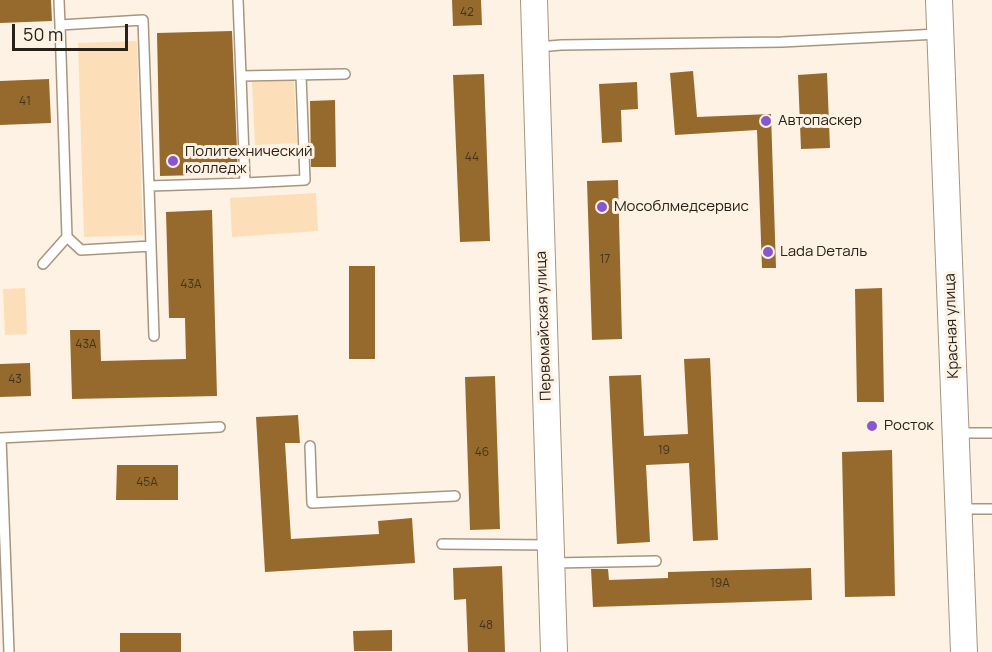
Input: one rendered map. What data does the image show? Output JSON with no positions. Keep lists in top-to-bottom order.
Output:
{
  "streets": {
    "main road": ["Первомайская улица", "Красная улица"]
  },
  "places": [
    "Автопаскер",
    "Политехнический колледж",
    "Мособлмедсервис",
    "Lada Dеталь",
    "Росток"
  ],
  "house_numbers": [
    "42",
    "41",
    "44",
    "17",
    "43А",
    "43А",
    "43",
    "19",
    "46",
    "45А",
    "19А",
    "48"
  ],
  "scale_bar": "50 m"
}
